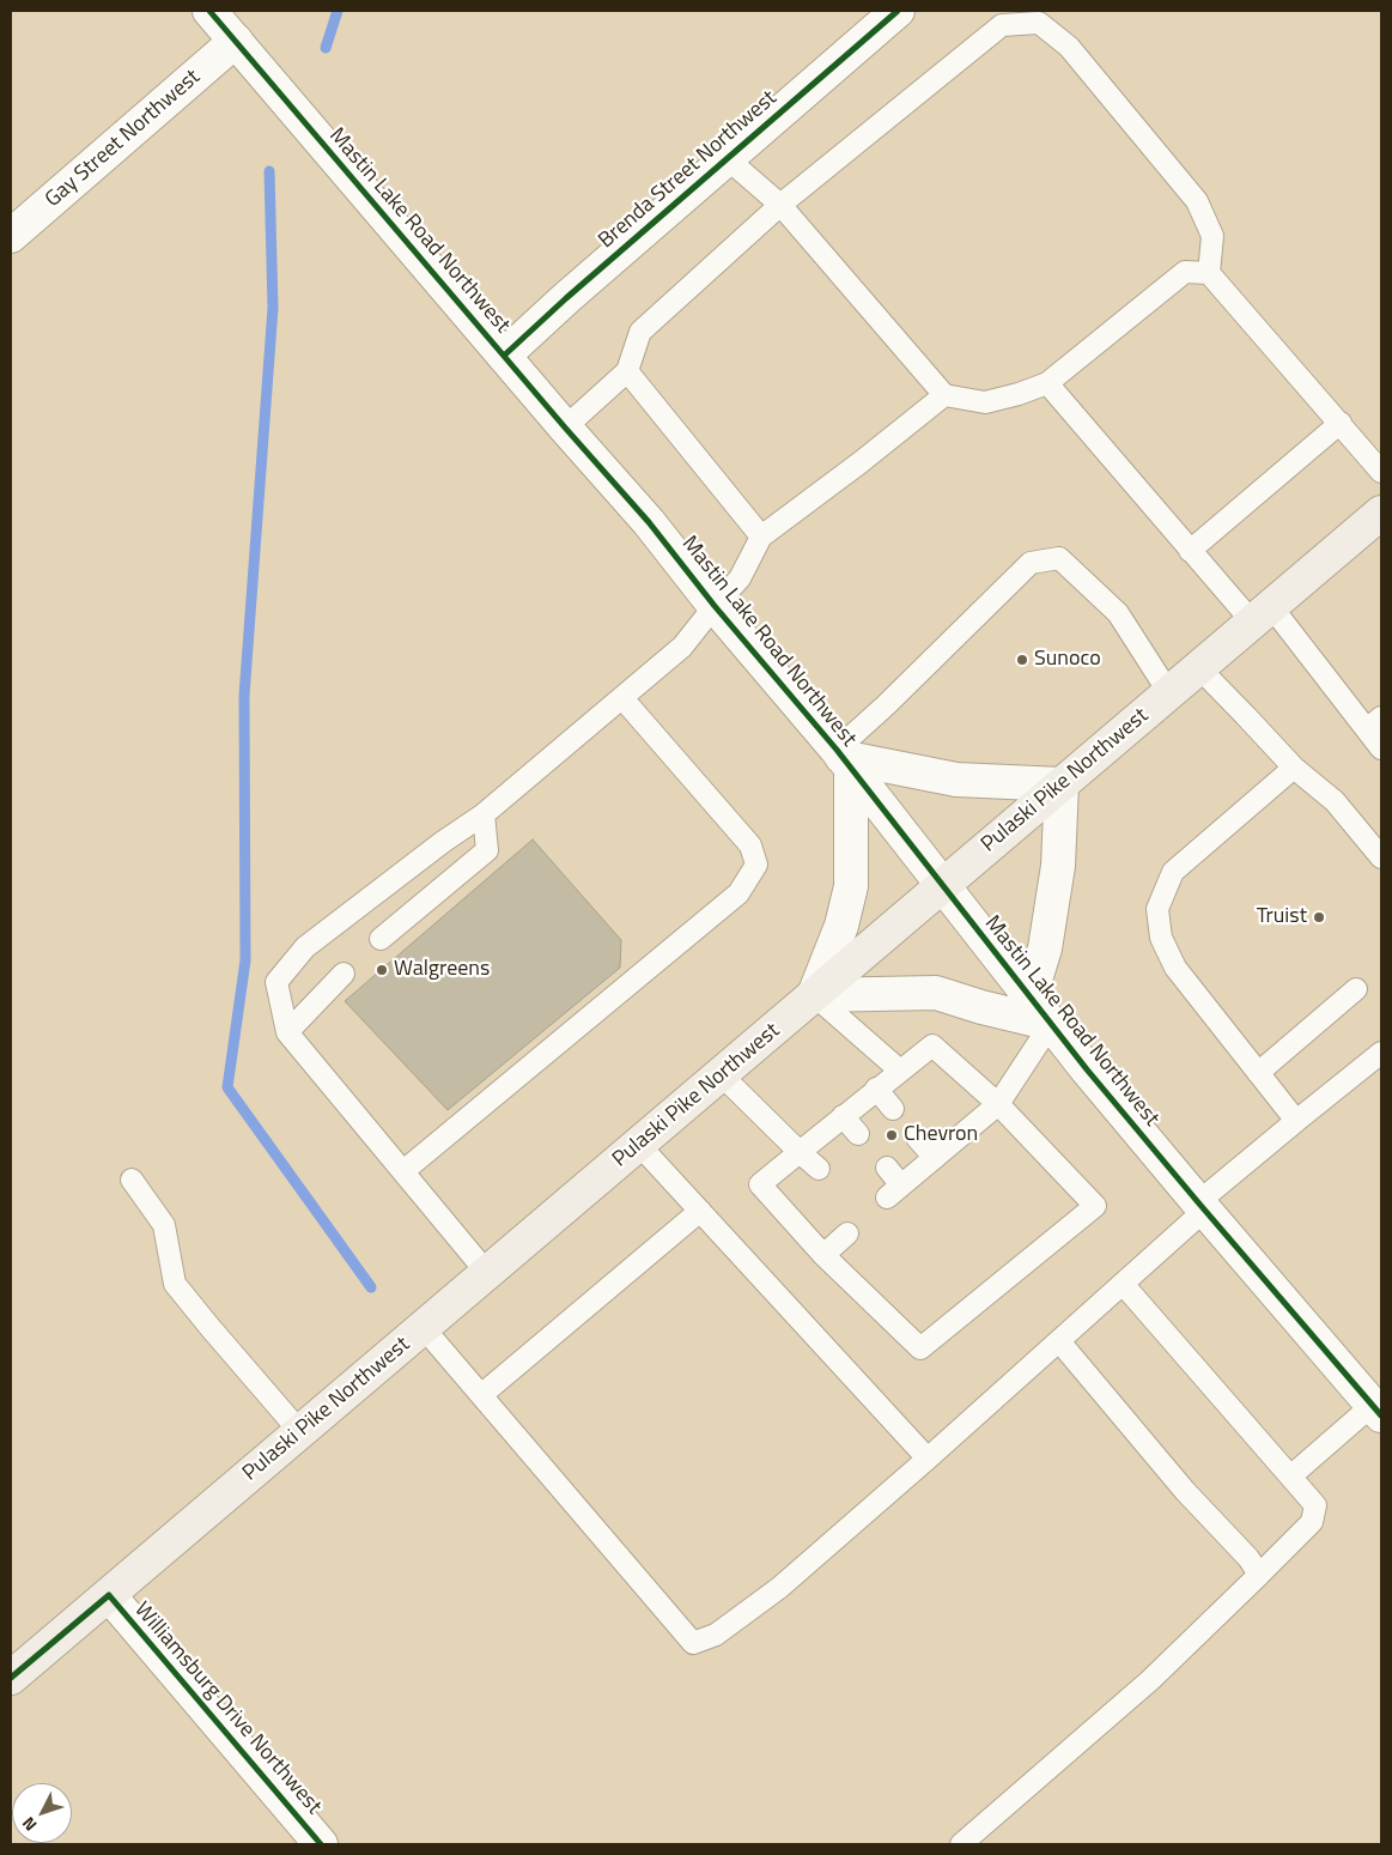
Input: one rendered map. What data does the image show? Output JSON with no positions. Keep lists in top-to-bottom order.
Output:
{
  "streets": {
    "main road": ["Pulaski Pike Northwest"],
    "street": [
      "Gay Street Northwest",
      "Brenda Street Northwest",
      "Mastin Lake Road Northwest",
      "Williamsburg Drive Northwest"
    ]
  },
  "crossings": [
    ["Gay Street Northwest", "Mastin Lake Road Northwest"],
    ["Brenda Street Northwest", "Mastin Lake Road Northwest"],
    ["Mastin Lake Road Northwest", "Pulaski Pike Northwest"],
    ["Pulaski Pike Northwest", "Williamsburg Drive Northwest"]
  ],
  "places": [
    "Sunoco",
    "Truist",
    "Walgreens",
    "Chevron"
  ],
  "north": "bottom left"
}
